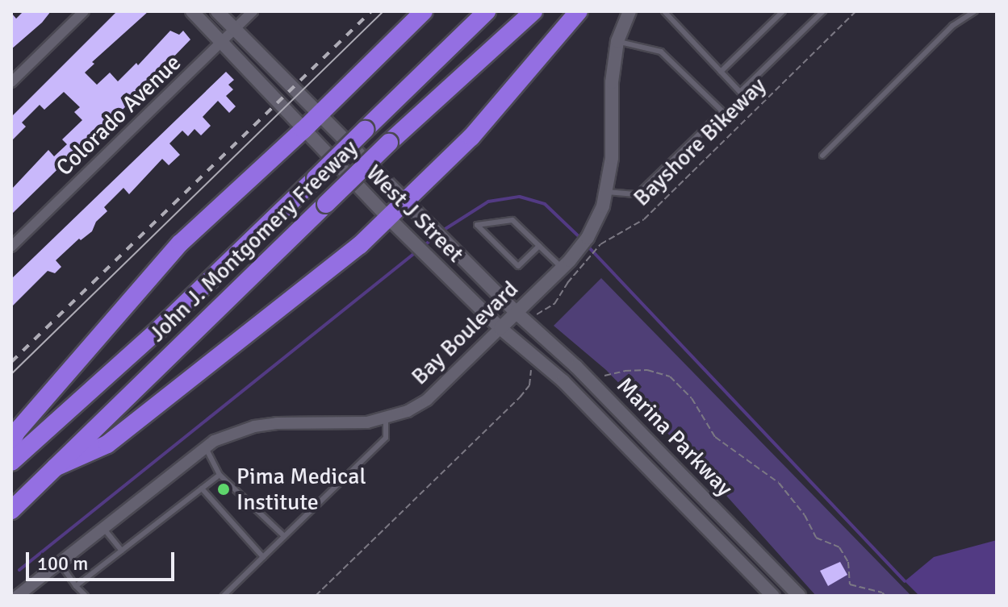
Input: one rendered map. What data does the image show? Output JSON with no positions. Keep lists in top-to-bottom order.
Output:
{
  "streets": {
    "highway": ["John J. Montgomery Freeway"],
    "main road": ["West J Street", "Bay Boulevard", "Marina Parkway"],
    "street": ["Colorado Avenue"],
    "path": ["Bayshore Bikeway"]
  },
  "crossings": [
    ["Colorado Avenue", "West J Street"],
    ["Bayshore Bikeway", "Bay Boulevard"],
    ["West J Street", "Bay Boulevard"],
    ["West J Street", "Marina Parkway"],
    ["Bay Boulevard", "Marina Parkway"]
  ],
  "places": ["Pima Medical Institute"],
  "scale_bar": "100 m"
}
